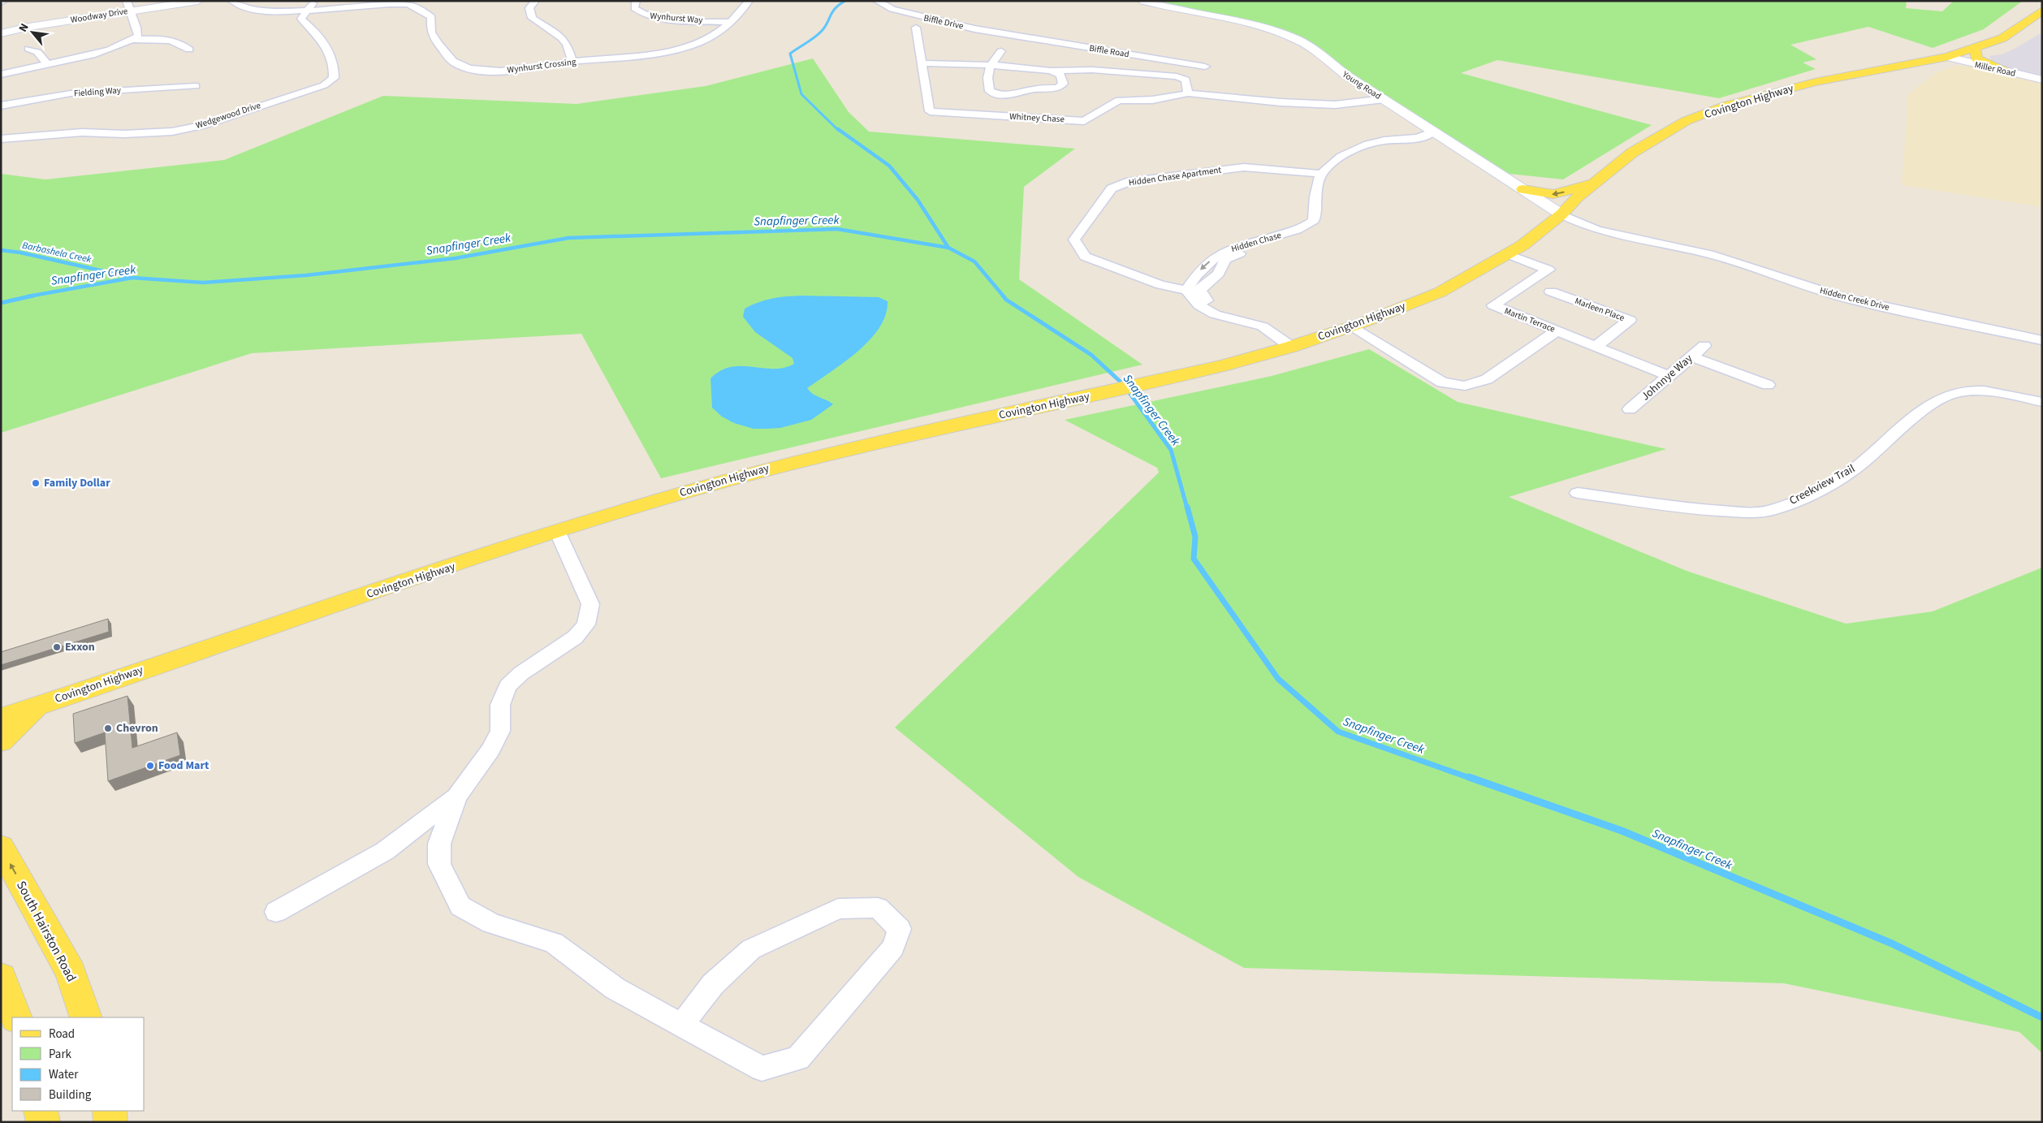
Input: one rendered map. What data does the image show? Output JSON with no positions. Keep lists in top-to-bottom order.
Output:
{
  "streets": {
    "main road": ["Covington Highway", "South Hairston Road"],
    "street": [
      "Woodway Drive",
      "Wynhurst Way",
      "Biffle Drive",
      "Biffle Road",
      "Wynhurst Crossing",
      "Miller Road",
      "Young Road",
      "Fielding Way",
      "Wedgewood Drive",
      "Whitney Chase",
      "Hidden Chase Apartment",
      "Hidden Chase",
      "Hidden Creek Drive",
      "Marleen Place",
      "Martin Terrace",
      "Johnnye Way",
      "Creekview Trail"
    ]
  },
  "crossings": [
    ["Wynhurst Way", "Wynhurst Crossing"],
    ["Biffle Drive", "Biffle Road"],
    ["Wynhurst Crossing", "Wedgewood Drive"],
    ["Miller Road", "Covington Highway"],
    ["Young Road", "Covington Highway"],
    ["Young Road", "Whitney Chase"],
    ["Young Road", "Hidden Creek Drive"],
    ["Covington Highway", "Hidden Creek Drive"],
    ["Covington Highway", "Martin Terrace"],
    ["Hidden Chase Apartment", "Hidden Chase"],
    ["Marleen Place", "Martin Terrace"],
    ["Martin Terrace", "Johnnye Way"]
  ],
  "one_way": ["South Hairston Road"],
  "water": ["Snapfinger Creek", "Barbashela Creek"],
  "places": [
    "Family Dollar",
    "Exxon",
    "Chevron",
    "Food Mart"
  ],
  "legend": [
    "Road",
    "Park",
    "Water",
    "Building"
  ],
  "north": "top left"
}
